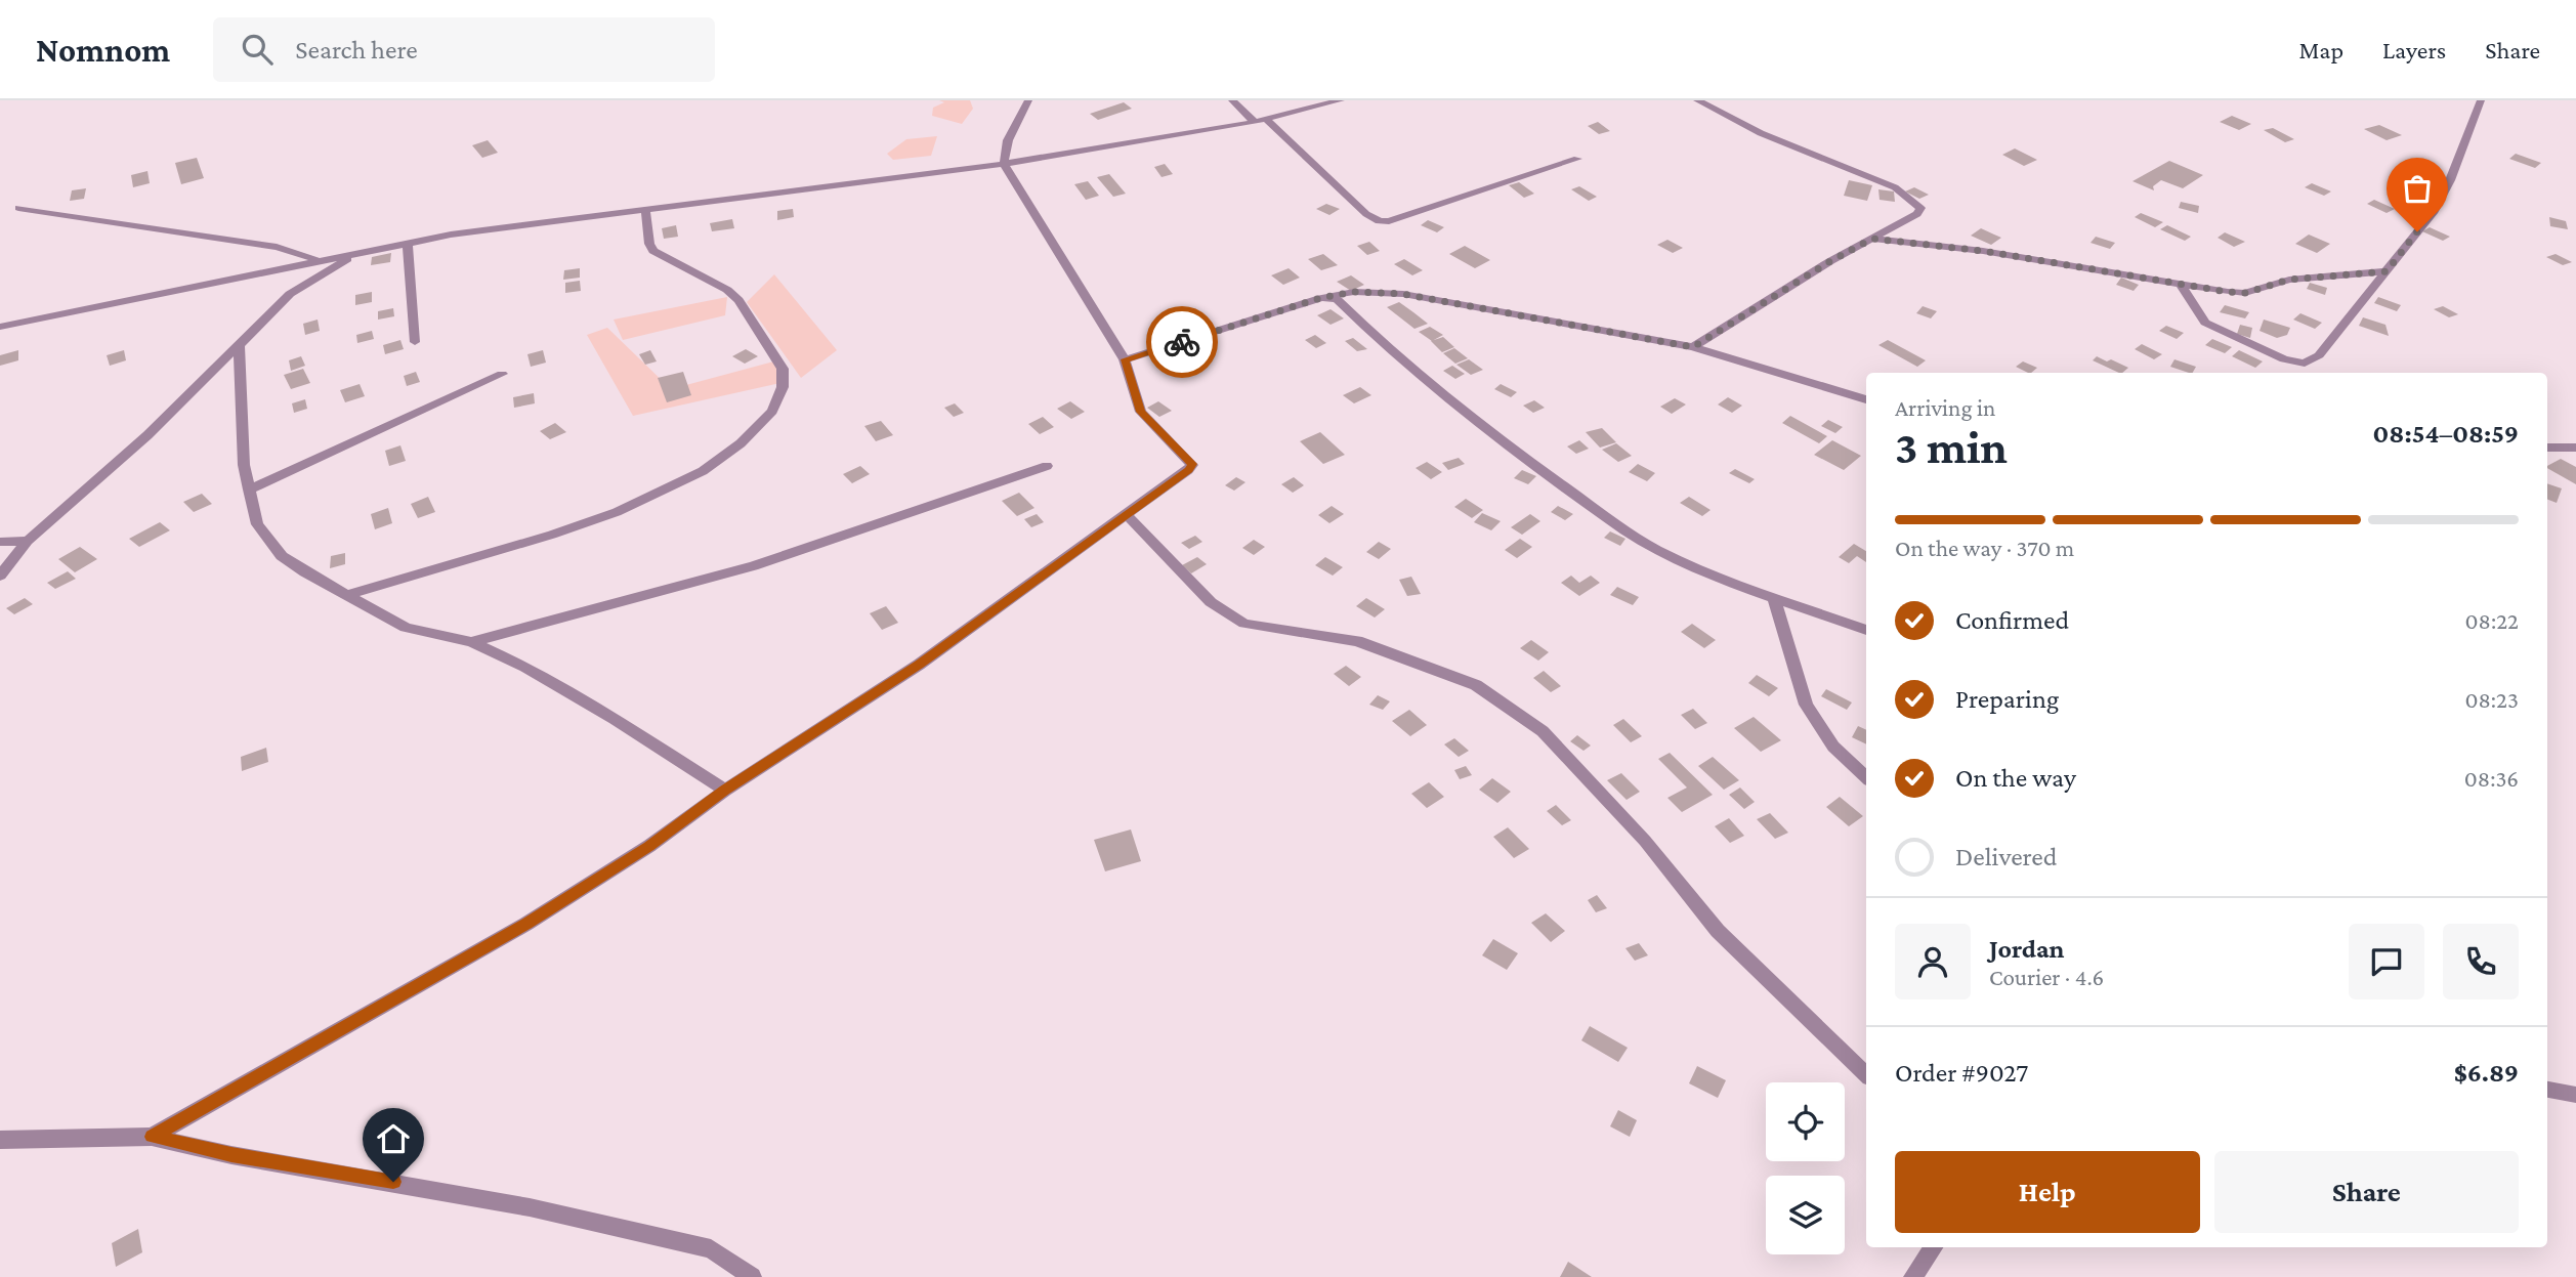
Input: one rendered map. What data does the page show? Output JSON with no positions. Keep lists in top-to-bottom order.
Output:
{
  "page": {
    "header": "Nomnom",
    "search": "Search here",
    "nav": ["Map", "Layers", "Share"],
    "heading": ["3 min", "Arriving in", "08:54–08:59"],
    "panel": [
      "Jordan",
      "Courier · 4.6",
      "Order #9027",
      "$6.89"
    ],
    "bar": "On the way · 370 m",
    "list": [
      ["Confirmed", "08:22"],
      ["Preparing", "08:23"],
      ["On the way", "08:36"],
      "Delivered"
    ],
    "buttons": ["Help", "Share"]
  }
}
